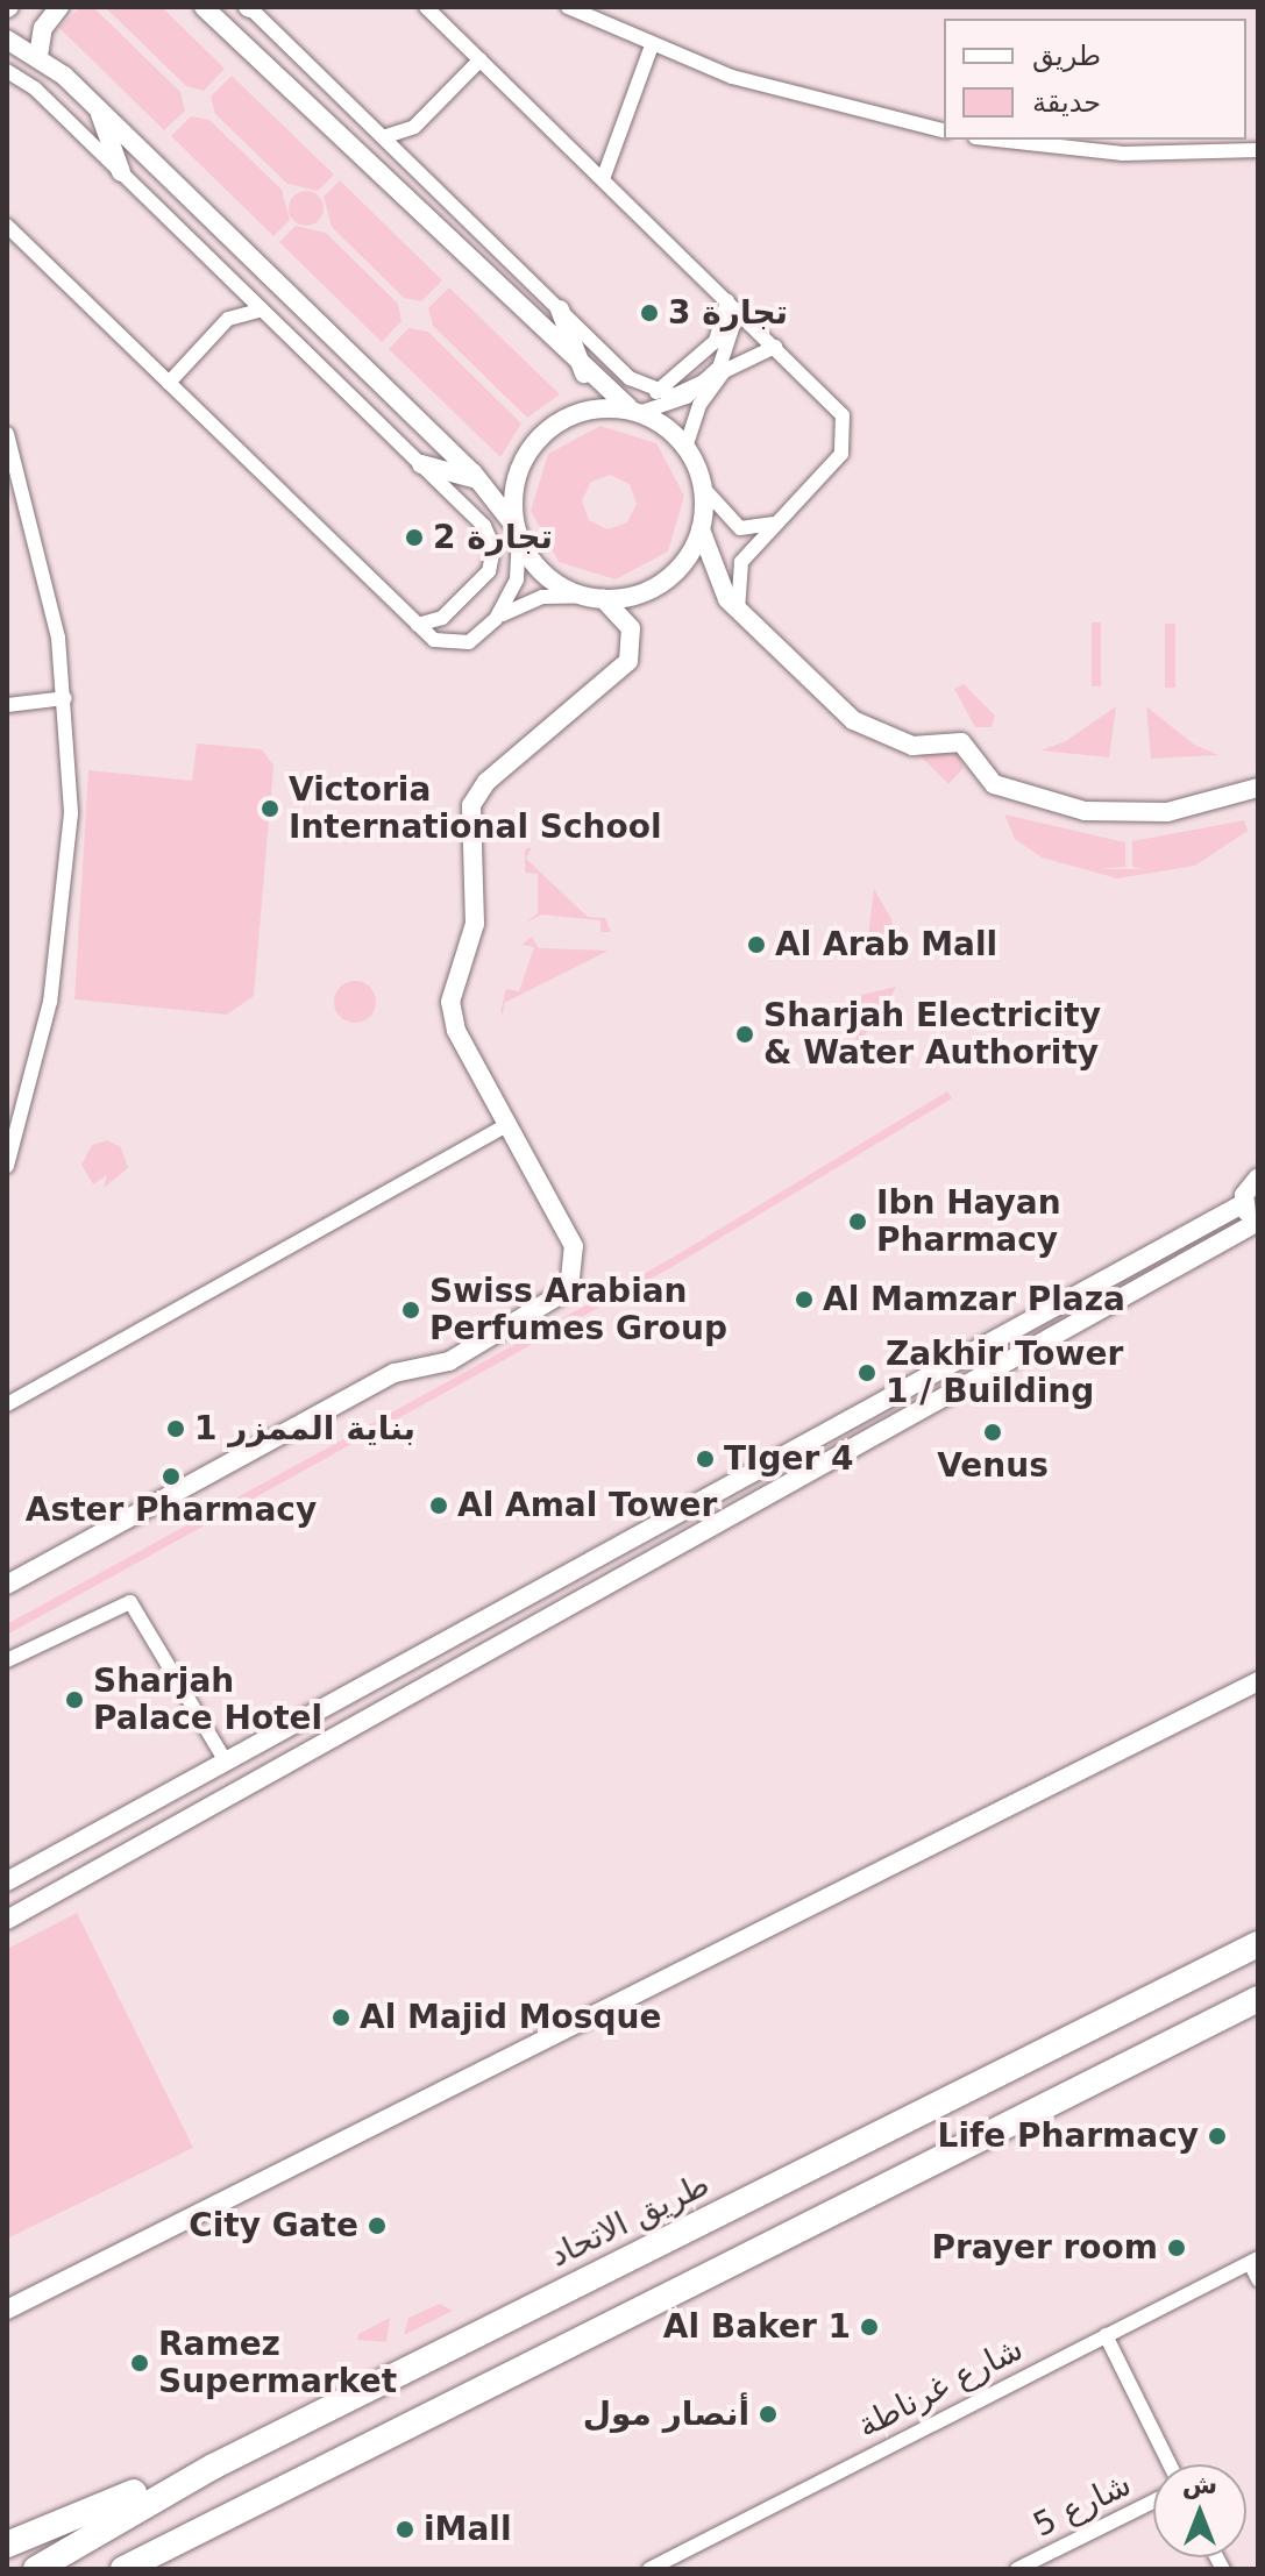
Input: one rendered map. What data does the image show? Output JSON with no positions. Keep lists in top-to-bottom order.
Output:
{
  "streets": {
    "highway": ["طريق الاتحاد"],
    "street": ["شارع غرناطة", "شارع 5"]
  },
  "places": [
    "تجارة 3",
    "تجارة 2",
    "Victoria International School",
    "Al Arab Mall",
    "Sharjah Electricity & Water Authority",
    "Ibn Hayan Pharmacy",
    "Al Mamzar Plaza",
    "Swiss Arabian Perfumes Group",
    "Zakhir Tower 1 / Building",
    "بناية الممزر 1",
    "Venus",
    "TIger 4",
    "Aster Pharmacy",
    "Al Amal Tower",
    "Sharjah Palace Hotel",
    "Al Majid Mosque",
    "Life Pharmacy",
    "City Gate",
    "Prayer room",
    "Al Baker 1",
    "Ramez Supermarket",
    "أنصار مول",
    "iMall"
  ],
  "legend": ["طريق", "حديقة"],
  "north": "top"
}
